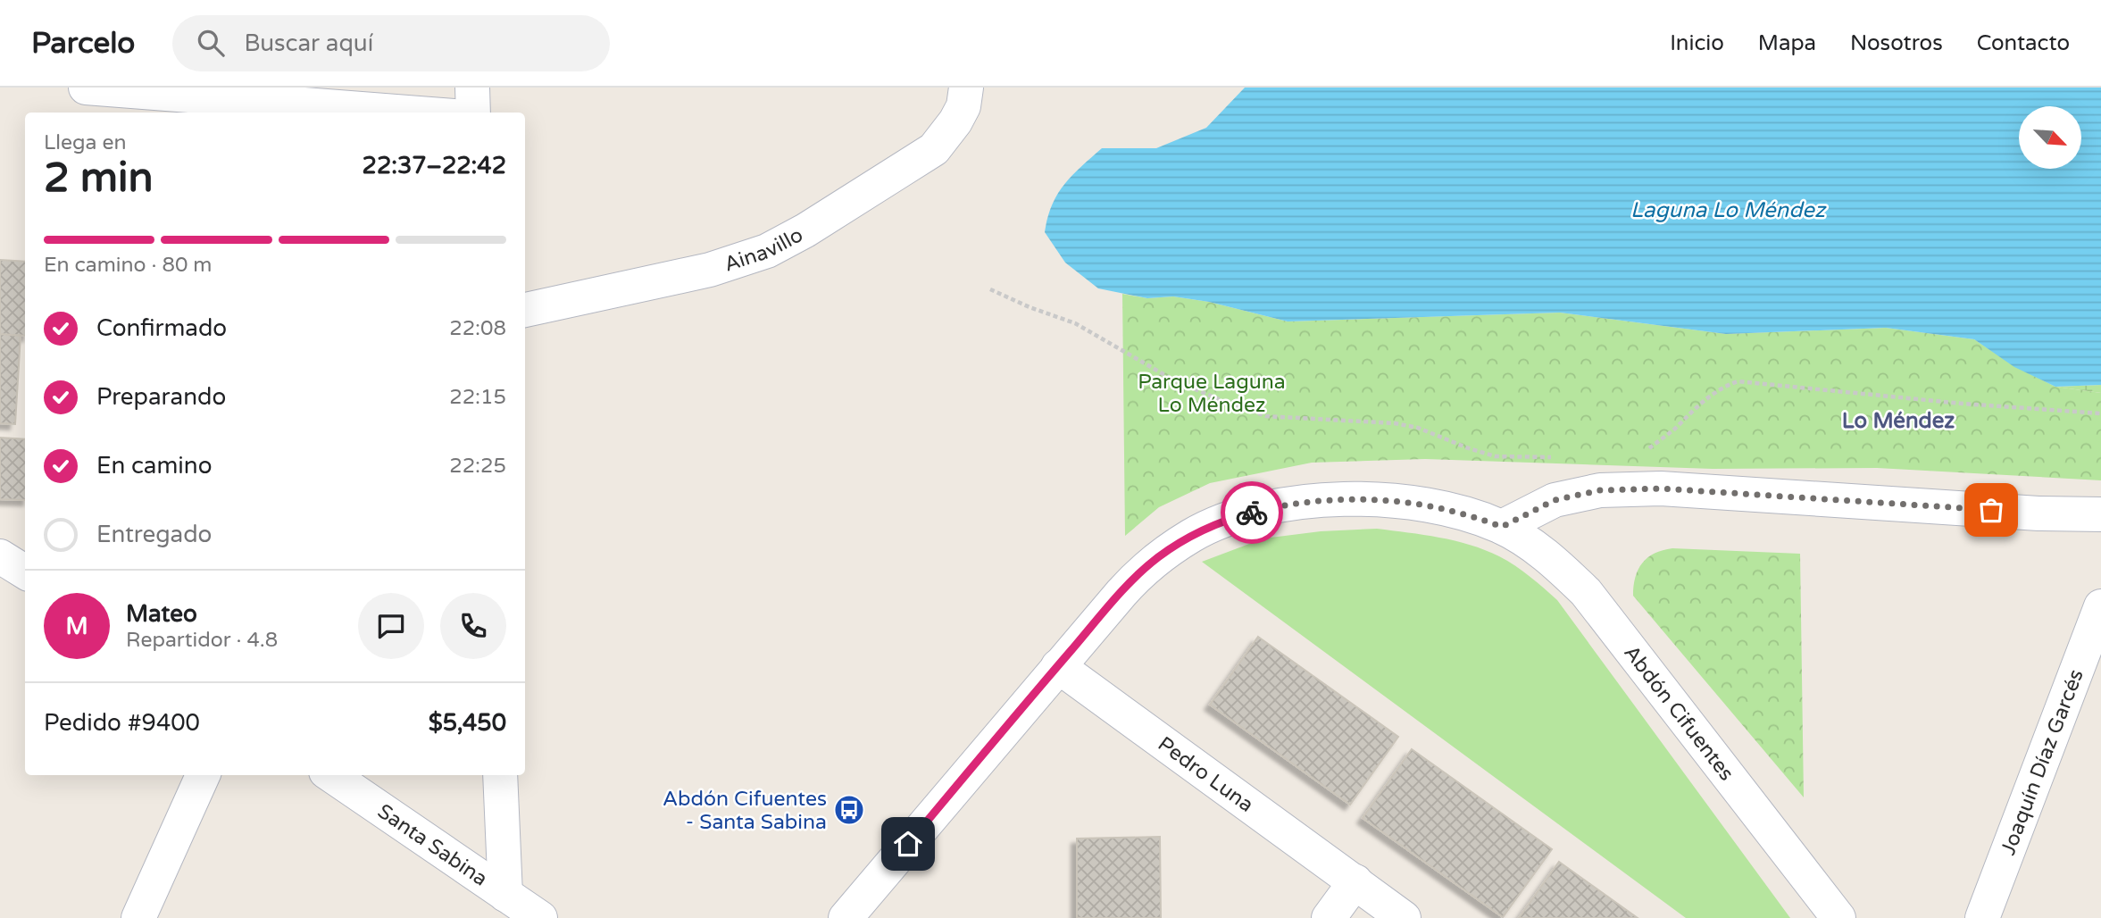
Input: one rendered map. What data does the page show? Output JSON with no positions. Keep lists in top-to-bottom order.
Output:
{
  "streets": {
    "street": [
      "Ainavillo",
      "Abdón Cifuentes",
      "Joaquín Díaz Garcés",
      "Pedro Luna",
      "Santa Sabina"
    ]
  },
  "districts": ["Lo Méndez"],
  "water": ["Laguna Lo Méndez"],
  "parks": ["Parque Laguna Lo Méndez"],
  "places": {
    "bus stop": ["Abdón Cifuentes - Santa Sabina"]
  },
  "north": "bottom right",
  "page": {
    "header": "Parcelo",
    "search": "Buscar aquí",
    "nav": [
      "Inicio",
      "Mapa",
      "Nosotros",
      "Contacto"
    ],
    "heading": ["2 min", "Llega en", "22:37–22:42"],
    "panel": [
      "Mateo",
      "Repartidor · 4.8",
      "Pedido #9400",
      "$5,450"
    ],
    "bar": "En camino · 80 m",
    "list": [
      ["Confirmado", "22:08"],
      ["Preparando", "22:15"],
      ["En camino", "22:25"],
      "Entregado"
    ],
    "round": "M"
  }
}
